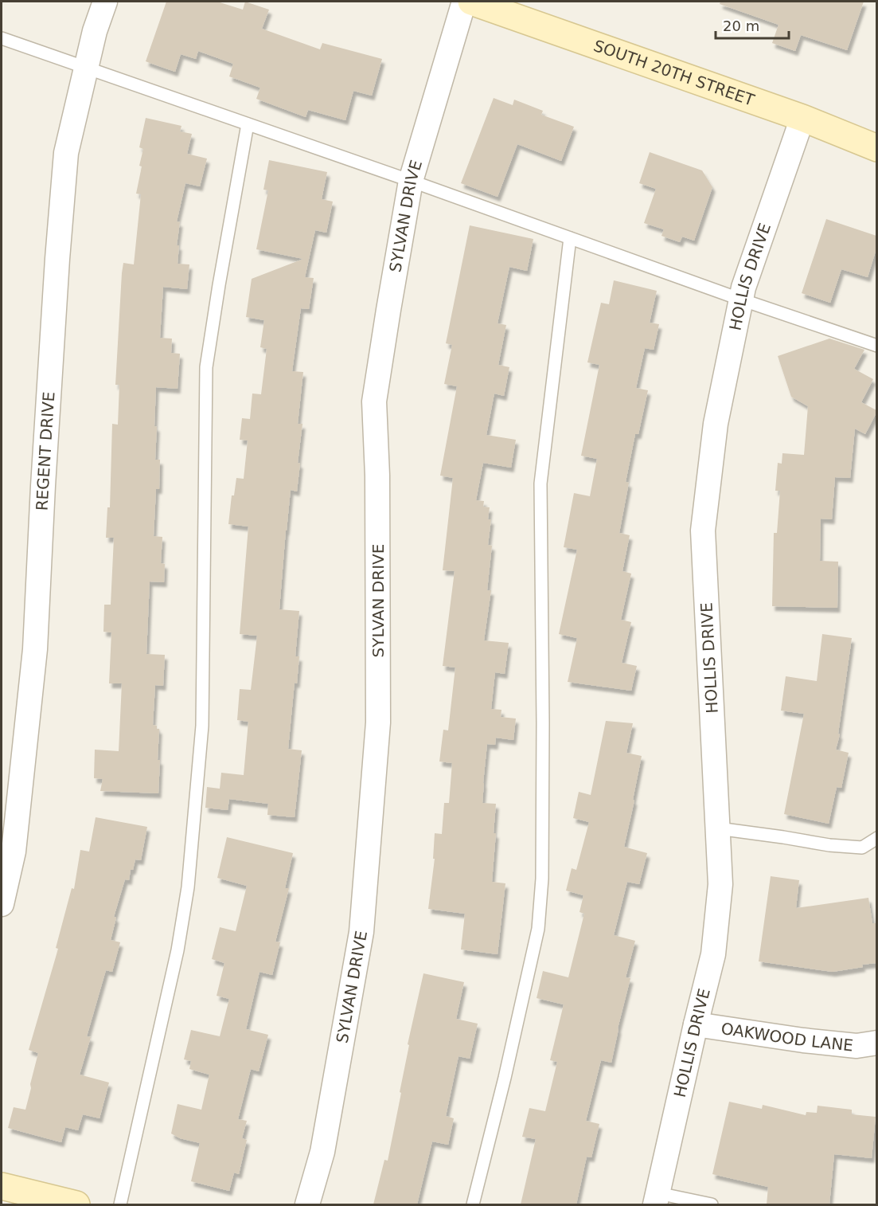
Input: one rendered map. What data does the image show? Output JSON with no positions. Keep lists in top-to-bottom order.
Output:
{
  "streets": {
    "street": [
      "SOUTH 20TH STREET",
      "SYLVAN DRIVE",
      "HOLLIS DRIVE",
      "REGENT DRIVE",
      "OAKWOOD LANE"
    ]
  },
  "crossings": [
    ["SOUTH 20TH STREET", "HOLLIS DRIVE"],
    ["HOLLIS DRIVE", "OAKWOOD LANE"]
  ],
  "scale_bar": "20 m"
}
